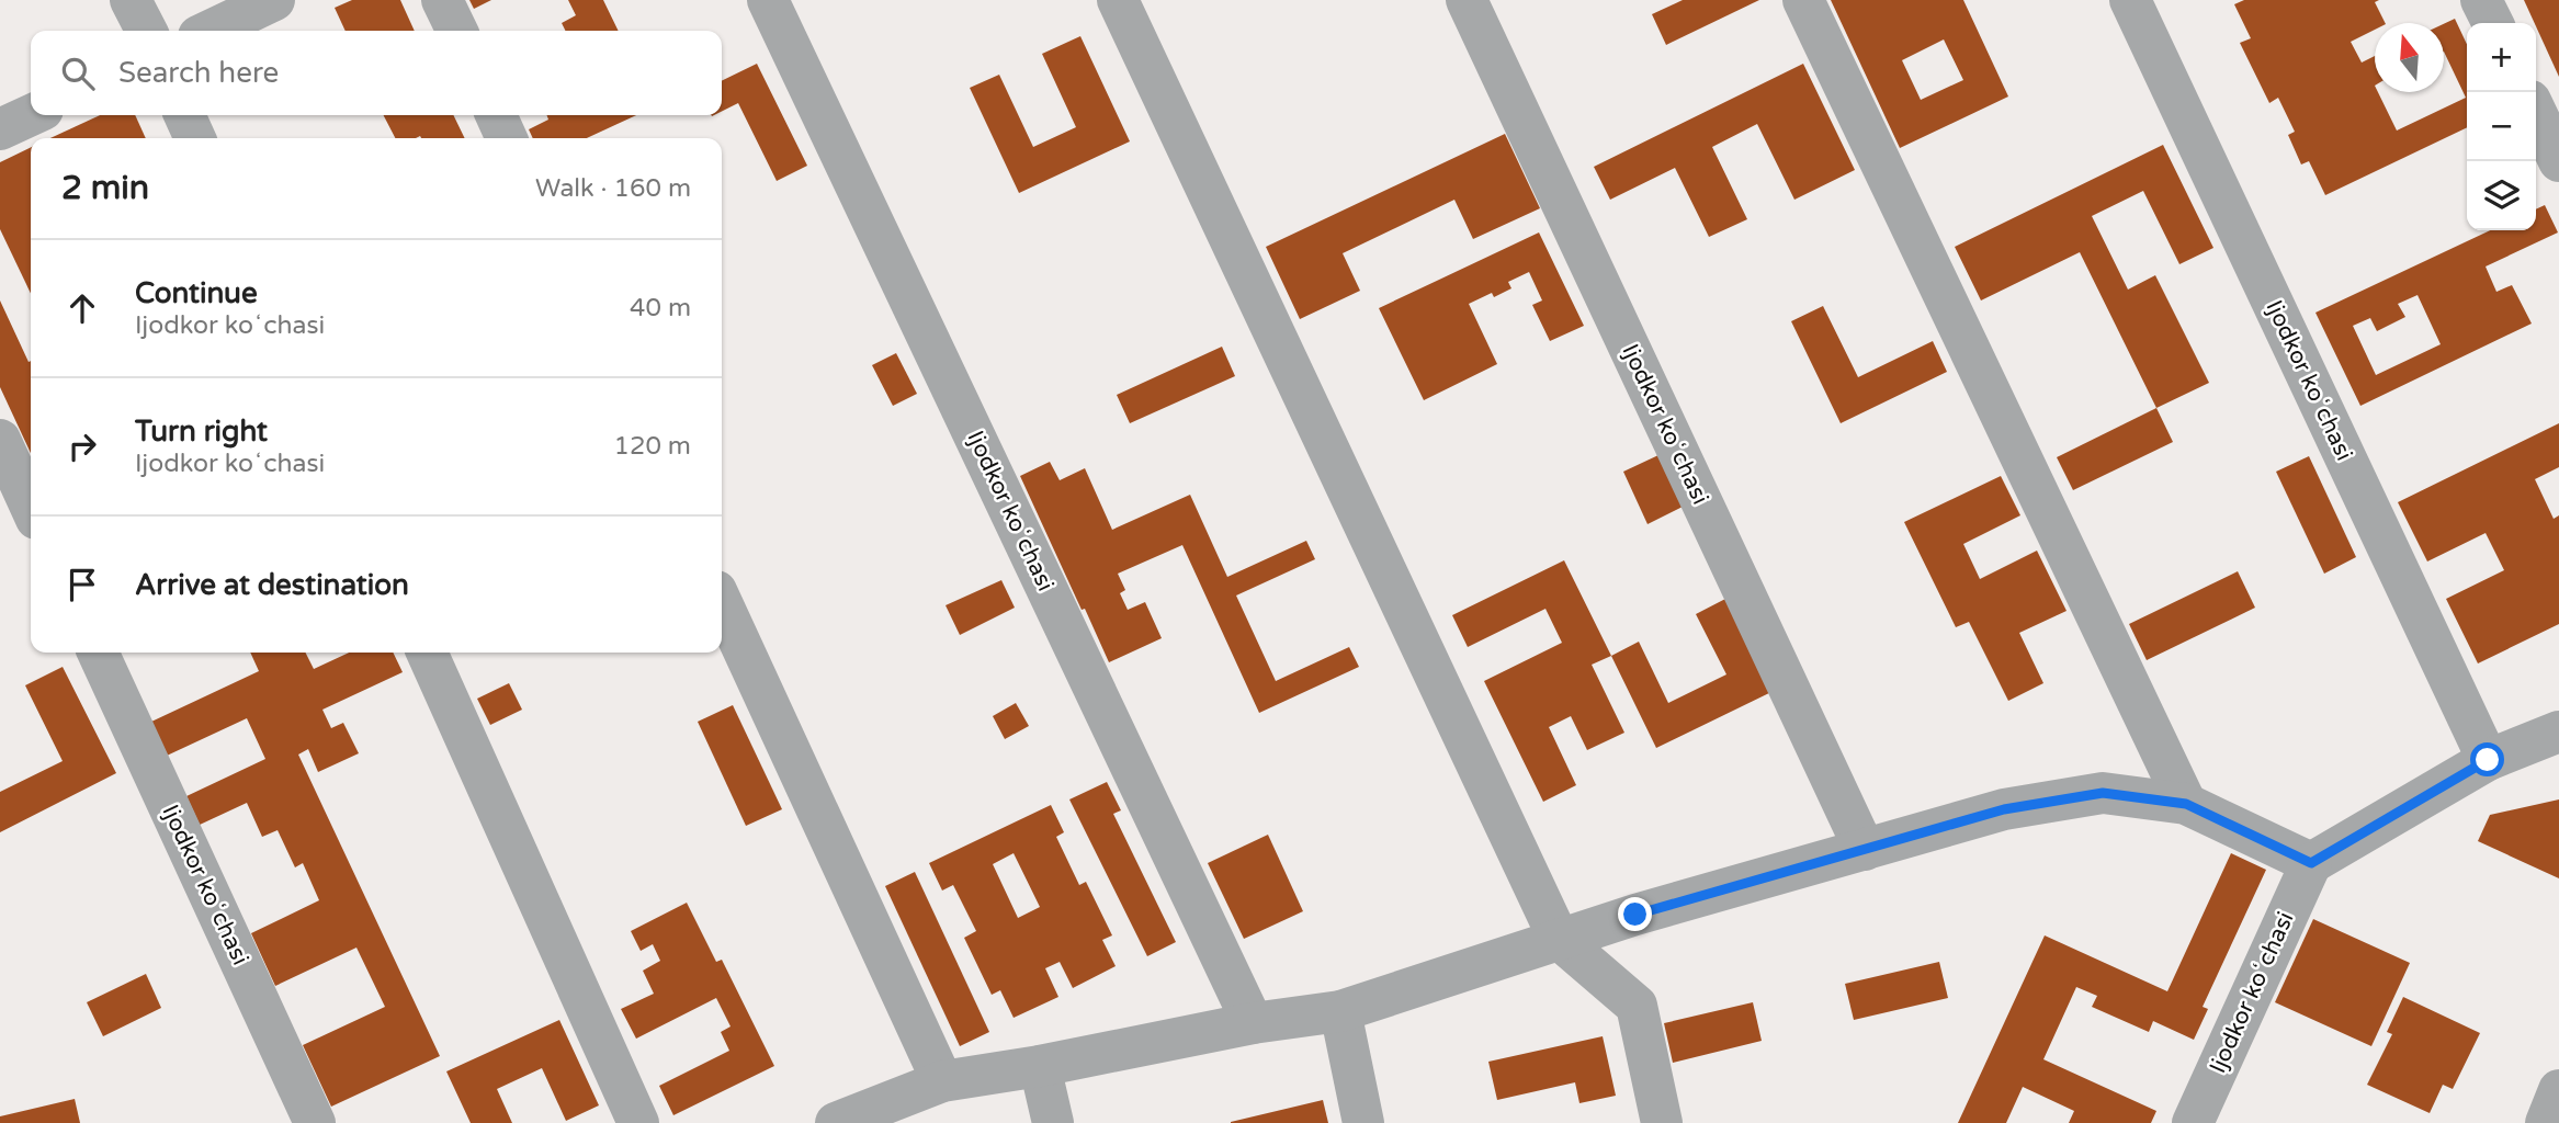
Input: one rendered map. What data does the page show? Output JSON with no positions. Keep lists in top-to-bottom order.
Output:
{
  "streets": {
    "street": ["Ijodkor koʻchasi"]
  },
  "north": "top",
  "page": {
    "map_buttons": ["+", "−"],
    "search": "Search here",
    "heading": ["2 min", "Walk · 160 m"],
    "list": [
      ["Continue", "Ijodkor koʻchasi", "40 m"],
      ["Turn right", "Ijodkor koʻchasi", "120 m"],
      "Arrive at destination"
    ]
  }
}
